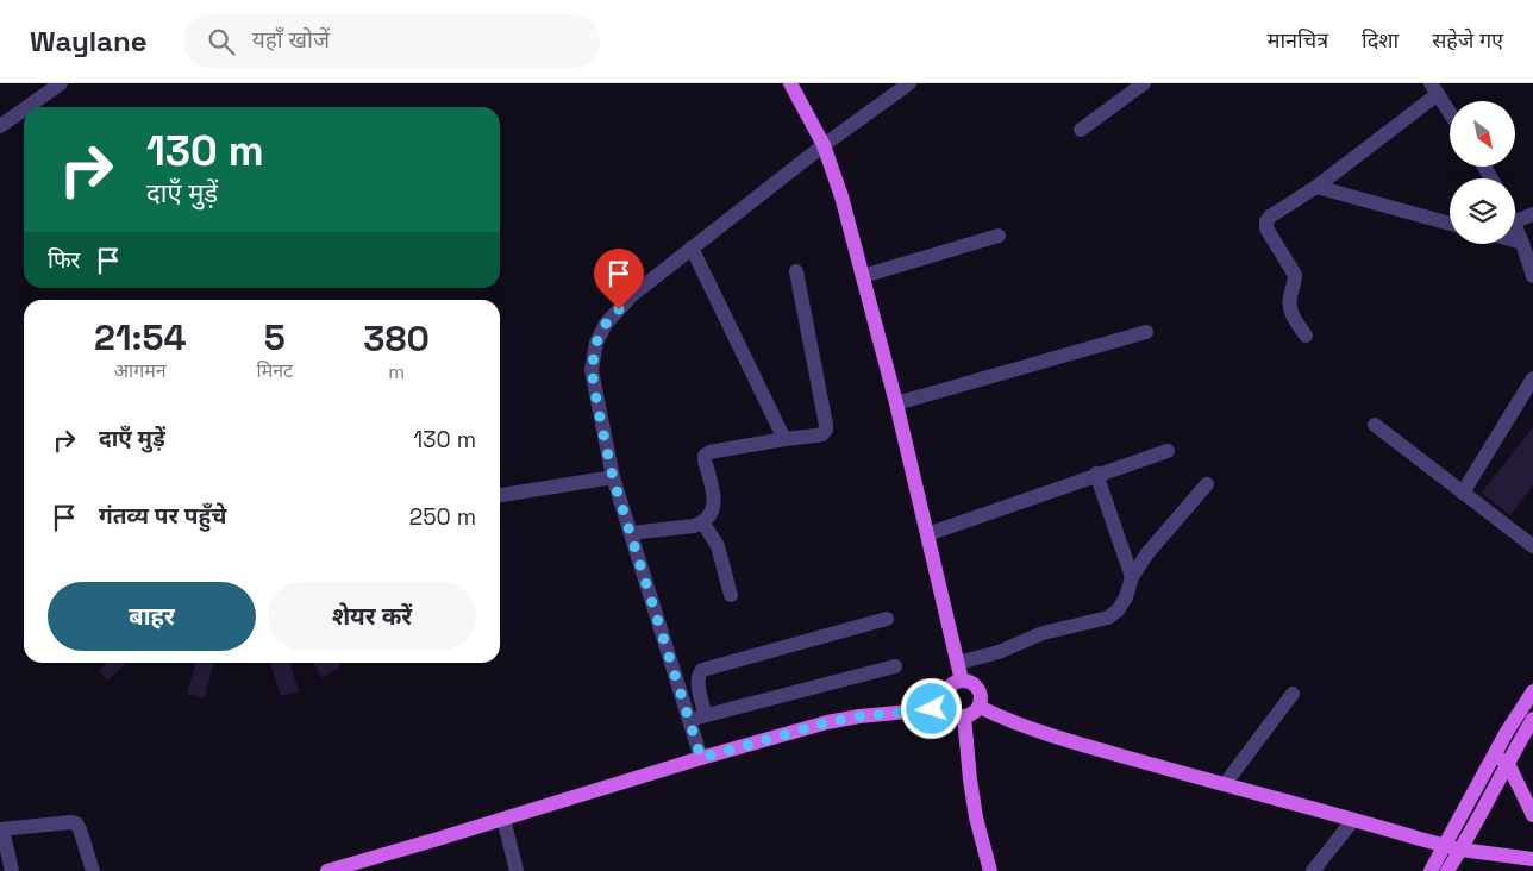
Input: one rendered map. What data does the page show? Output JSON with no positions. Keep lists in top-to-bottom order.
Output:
{
  "north": "bottom right",
  "page": {
    "header": "Waylane",
    "search": "यहाँ खोजें",
    "nav": ["मानचित्र", "दिशा", "सहेजे गए"],
    "turn": ["130 m", "दाएँ मुड़ें"],
    "then": "फिर",
    "eta": [
      "21:54",
      "आगमन",
      "5",
      "मिनट",
      "380",
      "m"
    ],
    "list": [
      {
        "name": "दाएँ मुड़ें",
        "value": "130 m"
      },
      {
        "name": "गंतव्य पर पहुँचे",
        "value": "250 m"
      }
    ],
    "buttons": ["बाहर", "शेयर करें"]
  }
}
